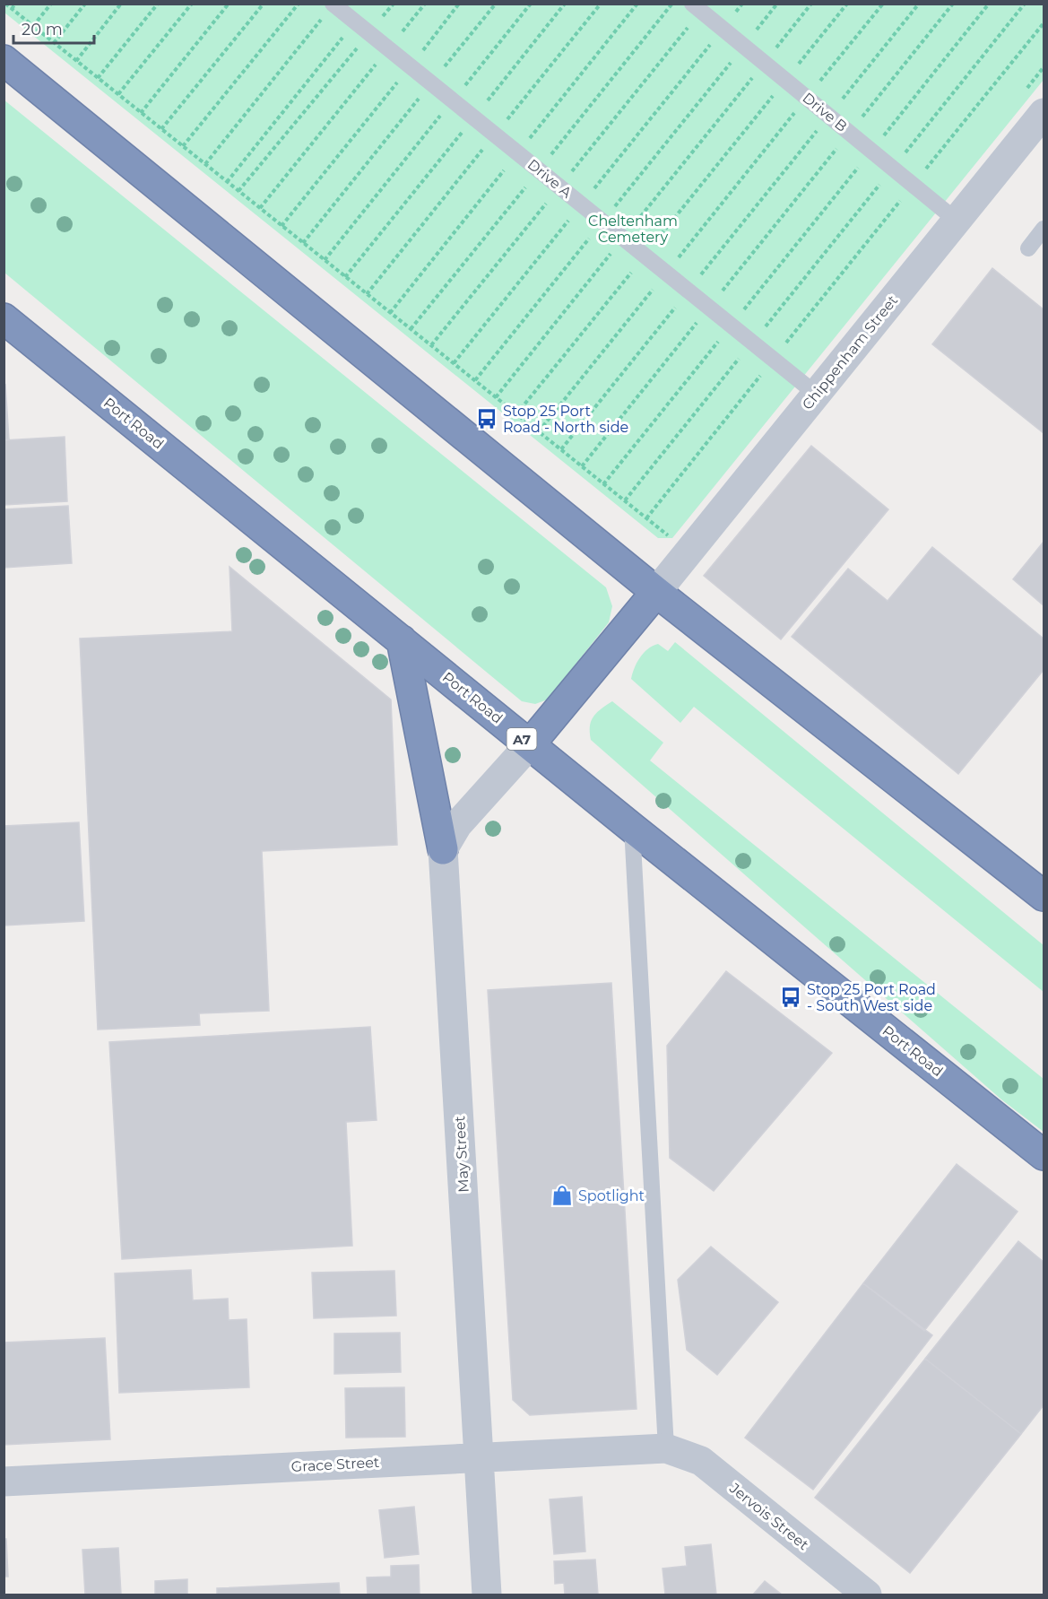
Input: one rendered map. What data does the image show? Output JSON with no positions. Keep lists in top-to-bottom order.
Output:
{
  "streets": {
    "highway": ["Port Road", "A7"],
    "street": [
      "Chippenham Street",
      "May Street",
      "Grace Street",
      "Jervois Street"
    ],
    "lane": ["Drive B", "Drive A"]
  },
  "crossings": [
    ["Drive B", "Chippenham Street"],
    ["Drive A", "Chippenham Street"],
    ["May Street", "Grace Street"],
    ["Grace Street", "Jervois Street"]
  ],
  "parks": ["Cheltenham Cemetery"],
  "places": {
    "bus stop": ["Stop 25 Port Road - North side", "Stop 25 Port Road - South West side"],
    "shop": ["Spotlight"]
  },
  "scale_bar": "20 m"
}
